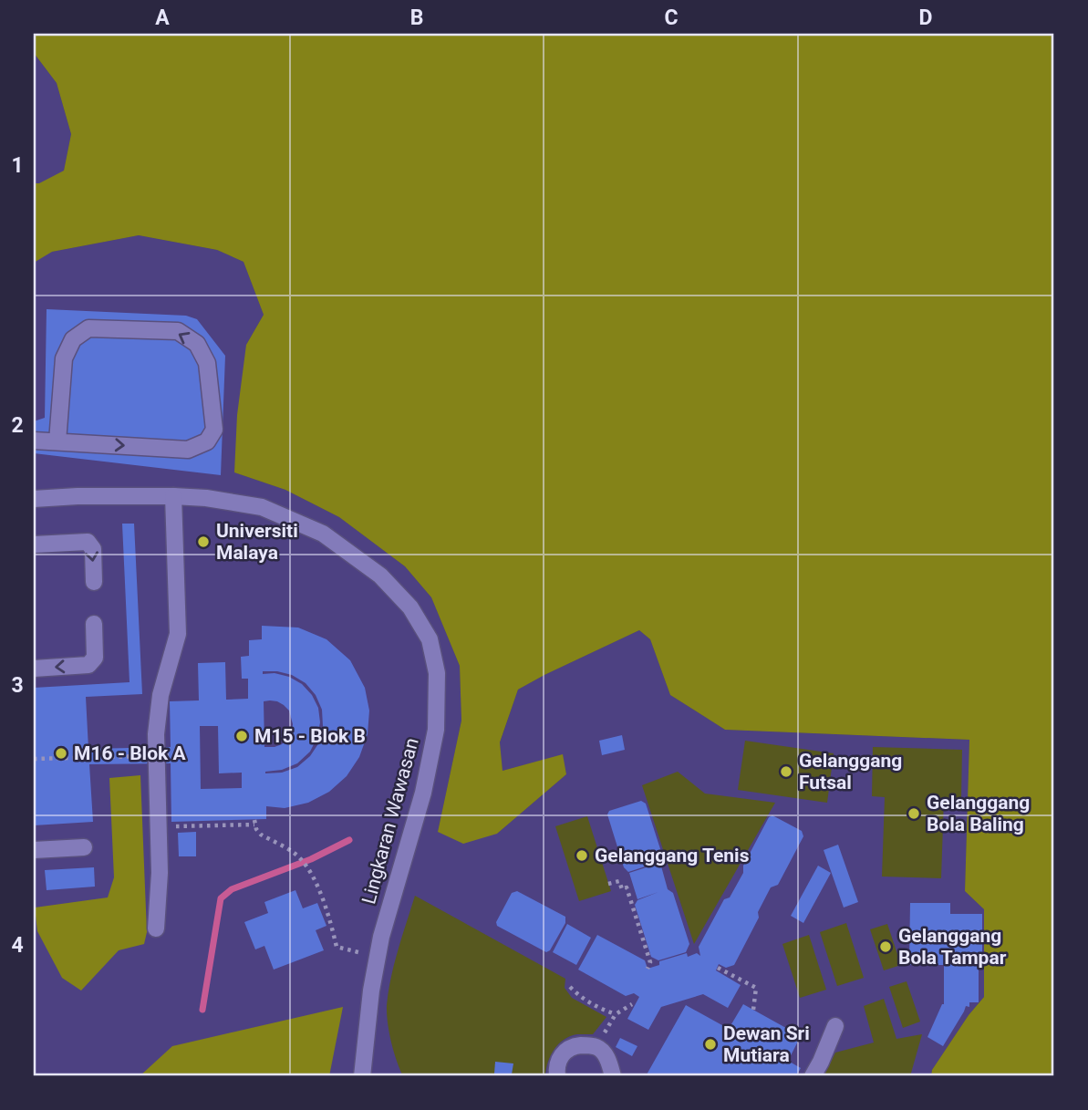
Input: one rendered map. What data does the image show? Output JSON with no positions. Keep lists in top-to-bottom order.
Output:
{
  "streets": {
    "street": ["Lingkaran Wawasan"]
  },
  "places": [
    "Universiti Malaya",
    "M15 - Blok B",
    "M16 - Blok A",
    "Gelanggang Futsal",
    "Gelanggang Bola Baling",
    "Gelanggang Tenis",
    "Gelanggang Bola Tampar",
    "Dewan Sri Mutiara"
  ],
  "grid": {
    "columns": [
      "A",
      "B",
      "C",
      "D"
    ],
    "rows": [
      "1",
      "2",
      "3",
      "4"
    ]
  }
}
